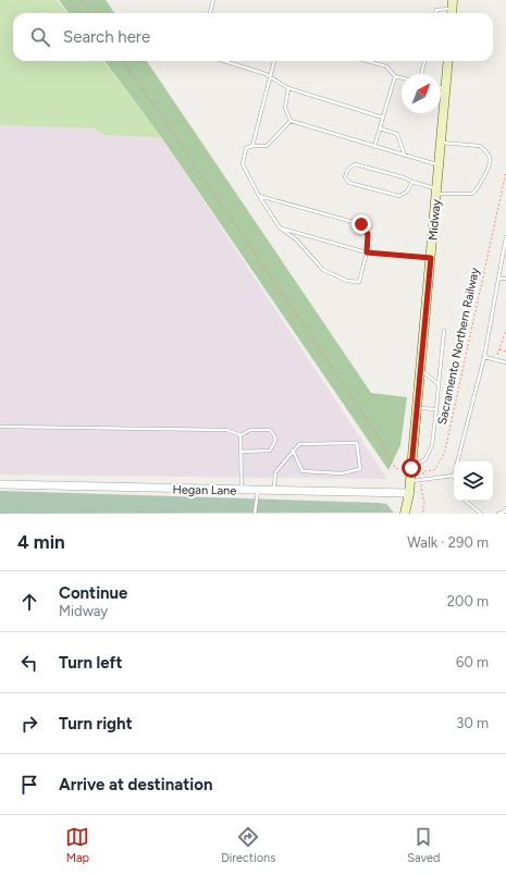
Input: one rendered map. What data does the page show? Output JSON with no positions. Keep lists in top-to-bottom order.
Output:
{
  "streets": {
    "main road": ["Midway"],
    "street": ["Hegan Lane"],
    "path": ["Sacramento Northern Railway"]
  },
  "crossings": [
    ["Midway", "Hegan Lane"]
  ],
  "north": "top right",
  "page": {
    "search": "Search here",
    "heading": ["4 min", "Walk · 290 m"],
    "list": [
      ["Continue", "Midway", "200 m"],
      ["Turn left", "60 m"],
      ["Turn right", "30 m"],
      "Arrive at destination"
    ],
    "nav": ["Map", "Directions", "Saved"]
  }
}
